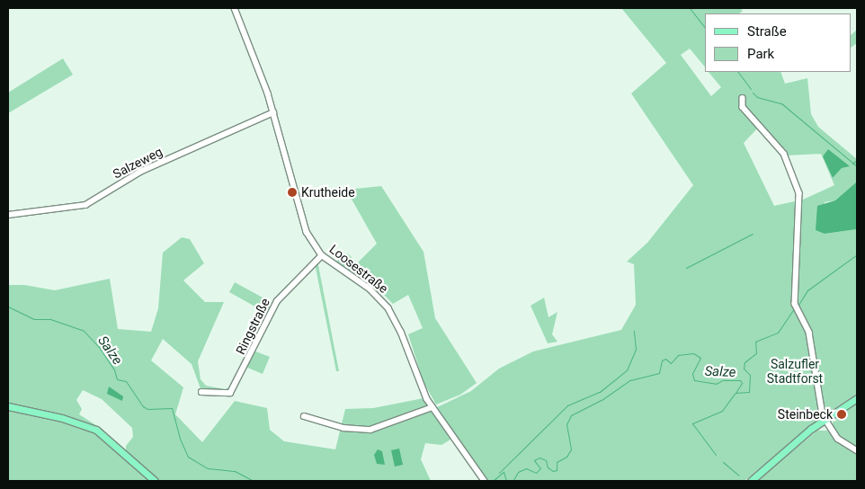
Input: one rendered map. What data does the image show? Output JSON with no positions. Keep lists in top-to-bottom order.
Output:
{
  "streets": {
    "street": ["Salzeweg", "Loosestraße", "Ringstraße"]
  },
  "crossings": [
    ["Salzeweg", "Loosestraße"],
    ["Loosestraße", "Ringstraße"]
  ],
  "water": ["Salze"],
  "parks": ["Salzufler Stadtforst"],
  "places": ["Krutheide", "Steinbeck"],
  "legend": ["Straße", "Park"]
}
